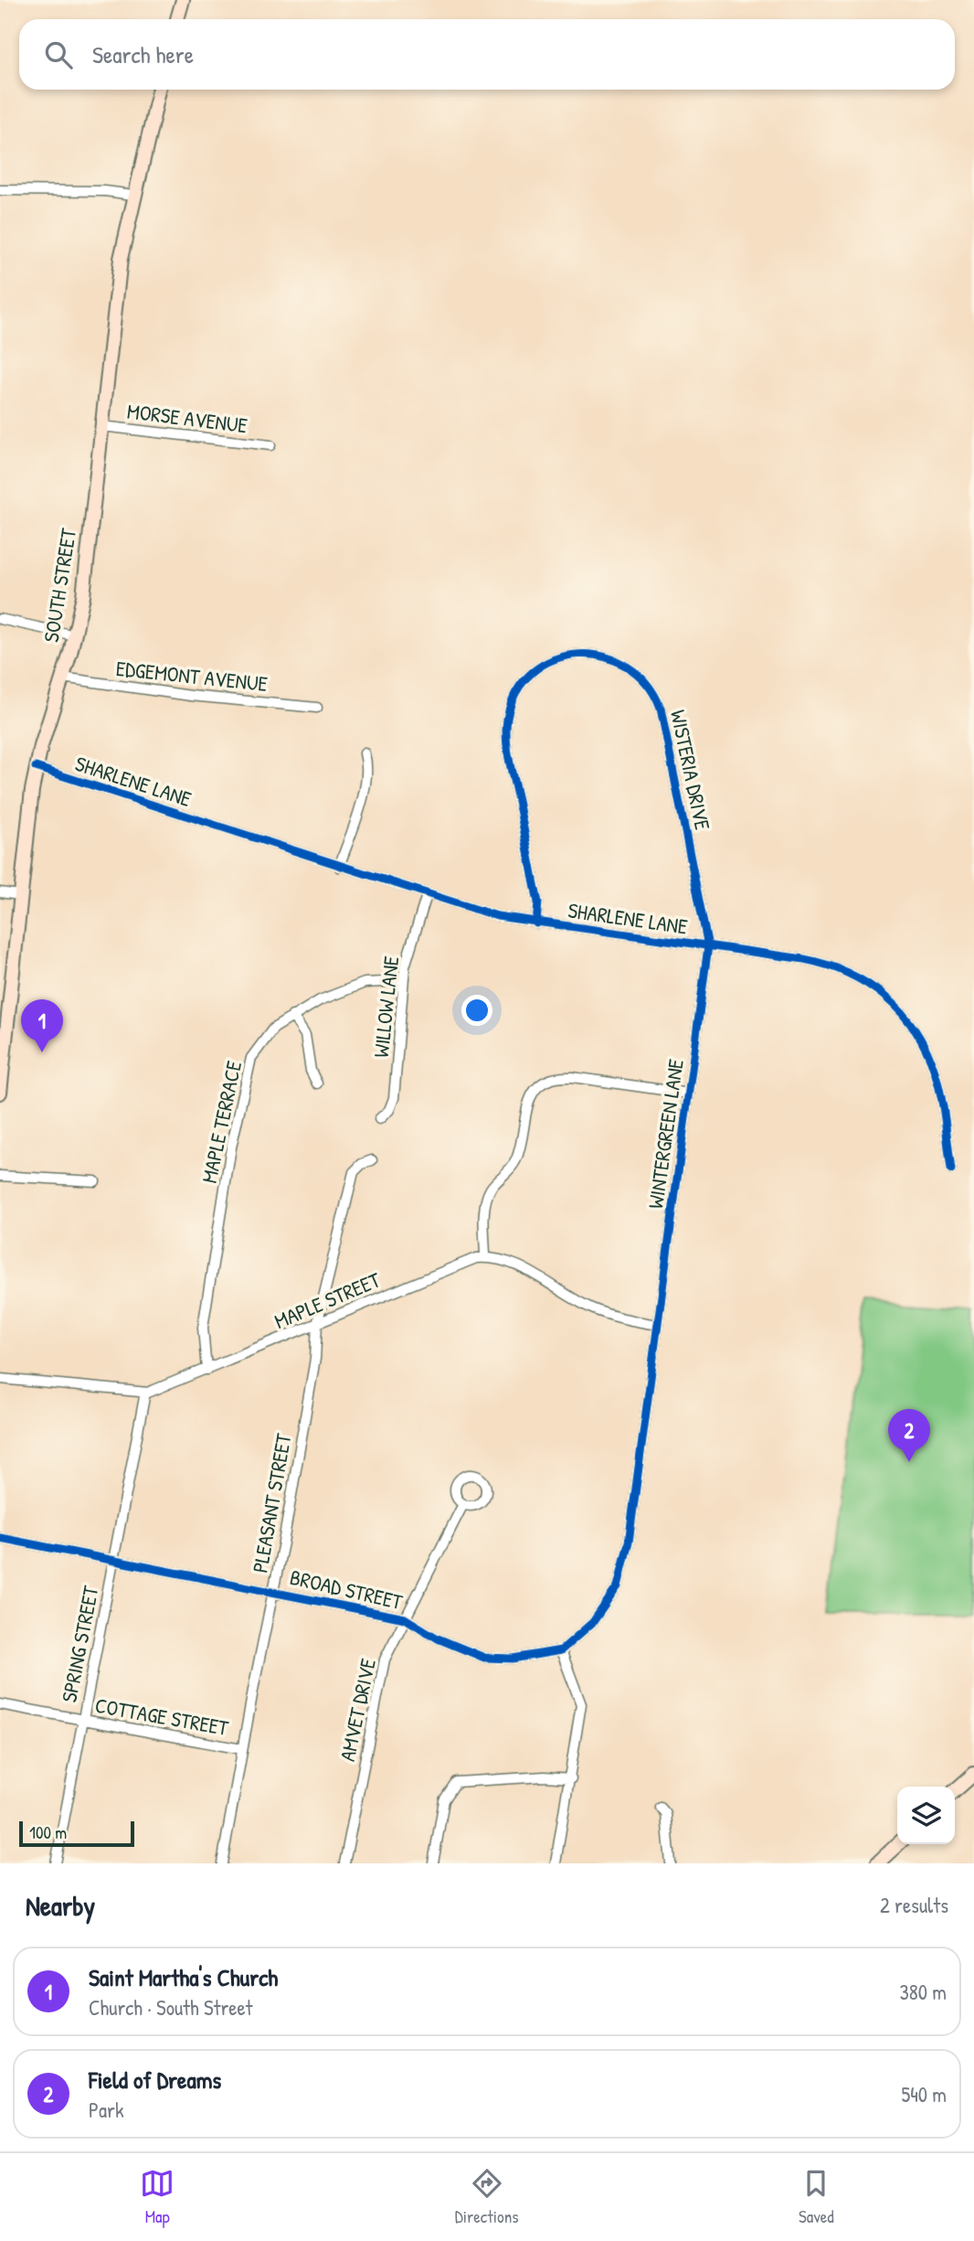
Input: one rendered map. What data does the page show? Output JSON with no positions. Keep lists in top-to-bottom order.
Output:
{
  "streets": {
    "main road": ["SOUTH STREET"],
    "street": [
      "MORSE AVENUE",
      "EDGEMONT AVENUE",
      "WISTERIA DRIVE",
      "SHARLENE LANE",
      "WILLOW LANE",
      "MAPLE TERRACE",
      "WINTERGREEN LANE",
      "MAPLE STREET",
      "PLEASANT STREET",
      "BROAD STREET",
      "SPRING STREET",
      "AMVET DRIVE",
      "COTTAGE STREET"
    ]
  },
  "crossings": [
    ["MORSE AVENUE", "SOUTH STREET"],
    ["SOUTH STREET", "EDGEMONT AVENUE"],
    ["SOUTH STREET", "SHARLENE LANE"],
    ["WISTERIA DRIVE", "SHARLENE LANE"],
    ["WISTERIA DRIVE", "WINTERGREEN LANE"],
    ["SHARLENE LANE", "WILLOW LANE"],
    ["SHARLENE LANE", "WINTERGREEN LANE"],
    ["WILLOW LANE", "MAPLE TERRACE"],
    ["MAPLE TERRACE", "MAPLE STREET"],
    ["WINTERGREEN LANE", "MAPLE STREET"],
    ["MAPLE STREET", "PLEASANT STREET"],
    ["MAPLE STREET", "SPRING STREET"],
    ["PLEASANT STREET", "BROAD STREET"],
    ["PLEASANT STREET", "COTTAGE STREET"],
    ["BROAD STREET", "SPRING STREET"],
    ["BROAD STREET", "AMVET DRIVE"],
    ["SPRING STREET", "COTTAGE STREET"]
  ],
  "scale_bar": "100 m",
  "page": {
    "search": "Search here",
    "pins": ["1", "2"],
    "scale": "100 m",
    "heading": ["Nearby", "2 results"],
    "list": [
      {
        "mark": "1",
        "name": "Saint Martha's Church",
        "note": "Church · South Street",
        "value": "380 m"
      },
      {
        "mark": "2",
        "name": "Field of Dreams",
        "note": "Park",
        "value": "540 m"
      }
    ],
    "nav": ["Map", "Directions", "Saved"]
  }
}
